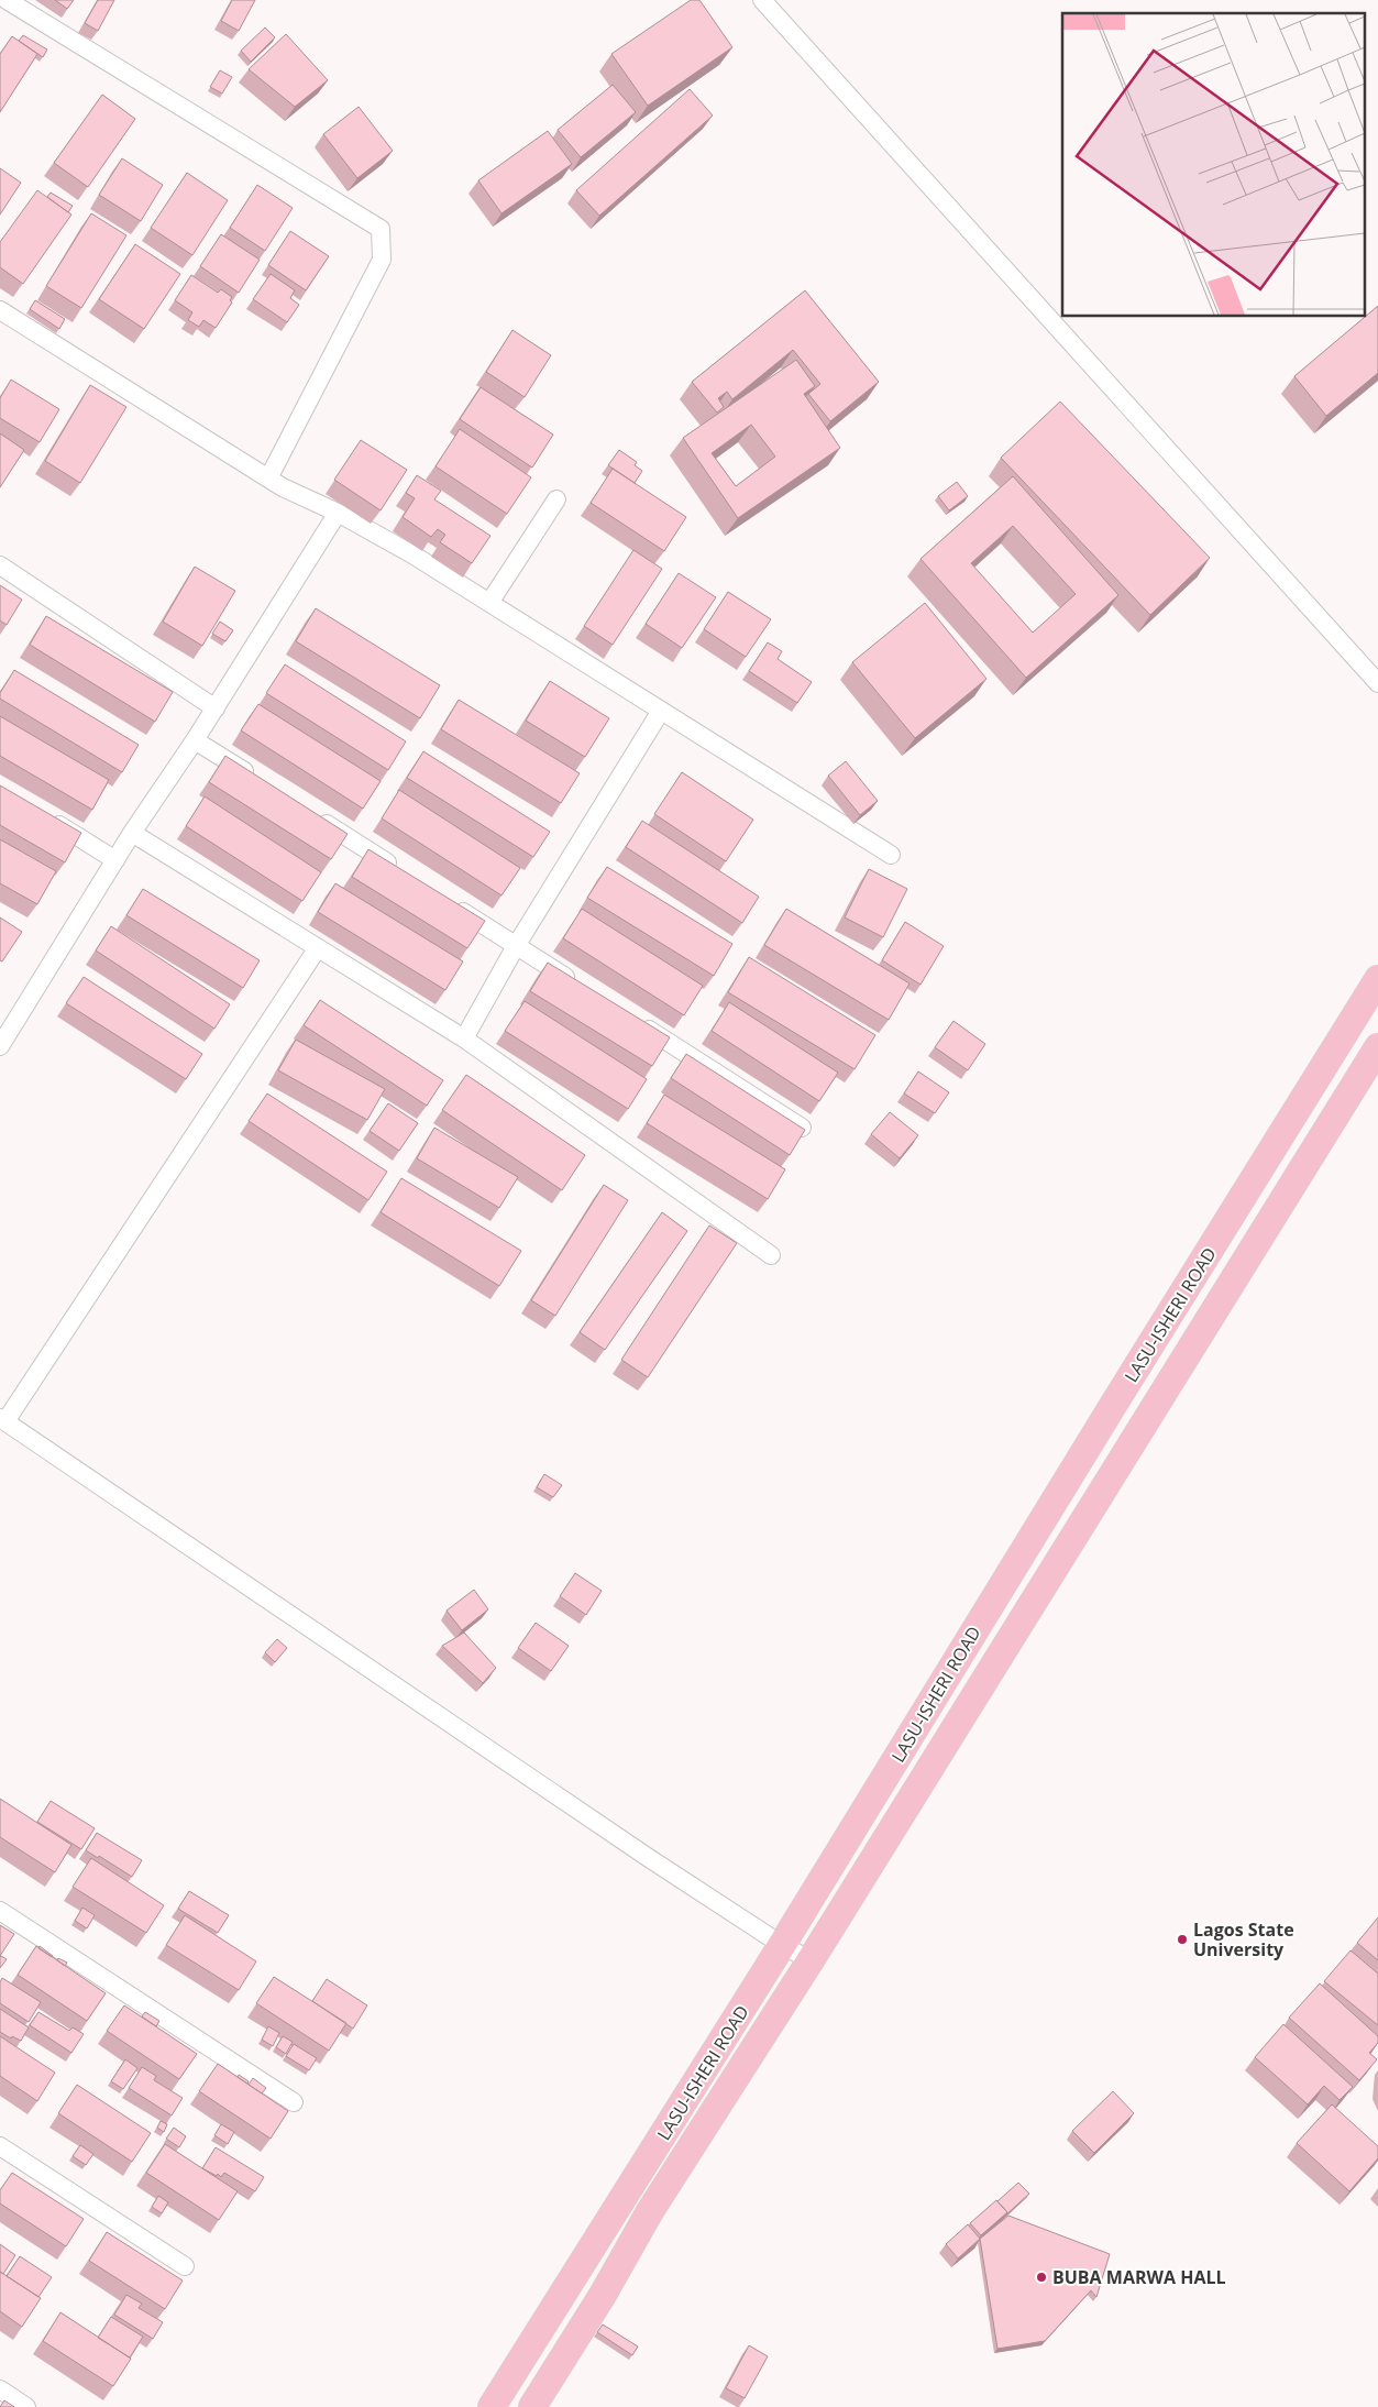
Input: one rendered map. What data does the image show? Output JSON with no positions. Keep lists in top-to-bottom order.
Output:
{
  "streets": {
    "main road": ["LASU-ISHERI ROAD"]
  },
  "places": ["Lagos State University", "BUBA MARWA HALL"]
}
